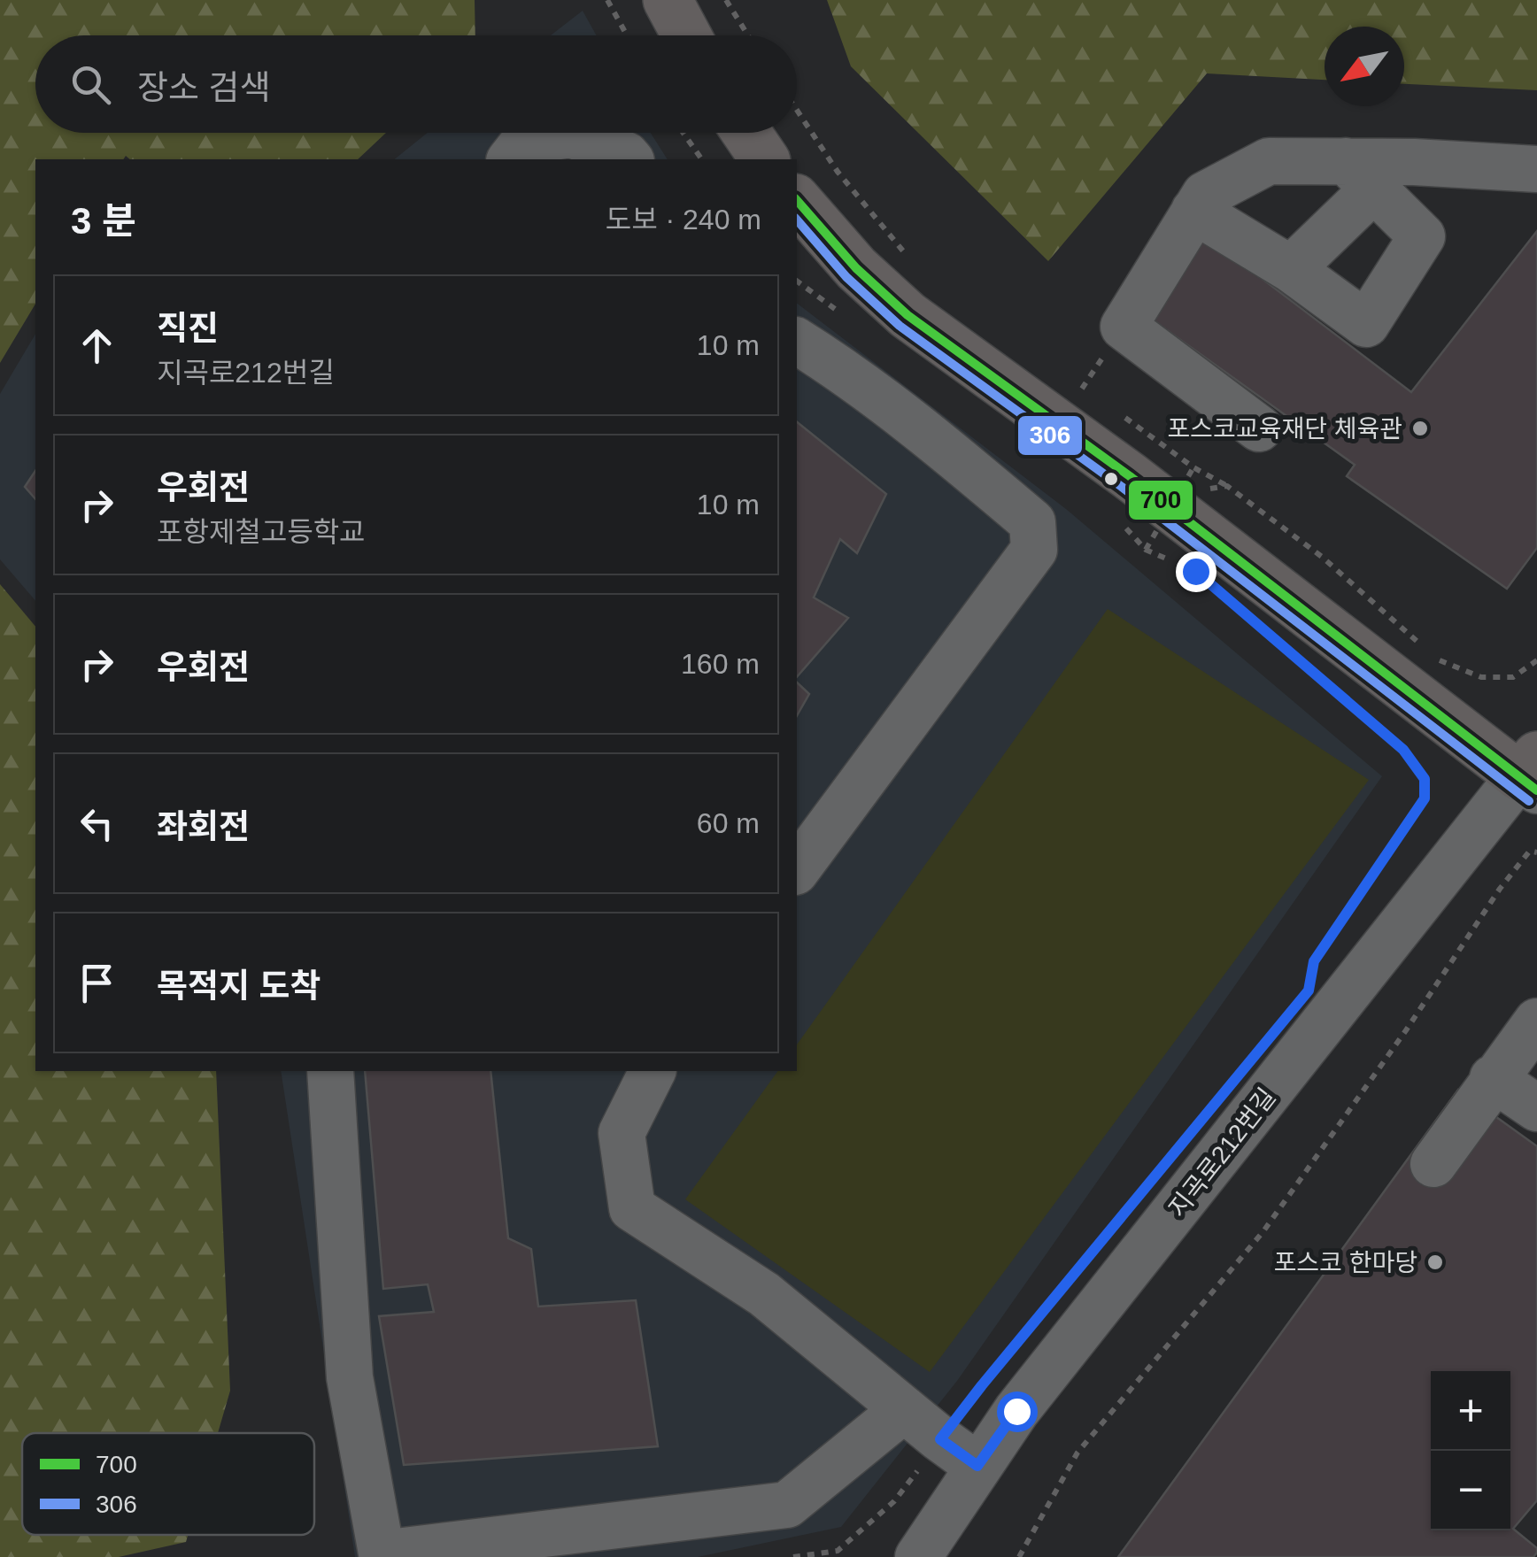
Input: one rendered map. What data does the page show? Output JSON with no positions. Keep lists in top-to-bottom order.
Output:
{
  "streets": {
    "street": ["지곡로212번길"]
  },
  "places": ["포스코교육재단 체육관", "포스코 한마당"],
  "lines": ["transit line 700", "transit line 306"],
  "legend": ["700", "306"],
  "north": "bottom left",
  "page": {
    "search": "장소 검색",
    "heading": ["3 분", "도보 · 240 m"],
    "list": [
      ["직진", "지곡로212번길", "10 m"],
      ["우회전", "포항제철고등학교", "10 m"],
      ["우회전", "160 m"],
      ["좌회전", "60 m"],
      "목적지 도착"
    ],
    "map_buttons": ["+", "−"]
  }
}
